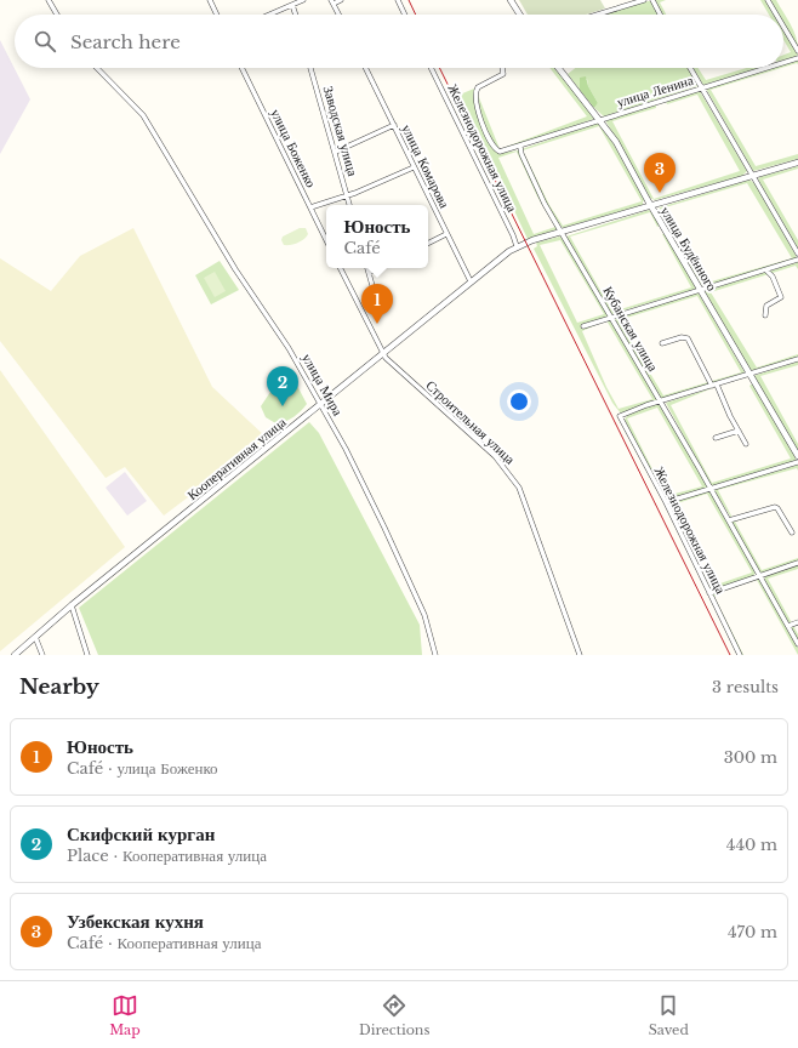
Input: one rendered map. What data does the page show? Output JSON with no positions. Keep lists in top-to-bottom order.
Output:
{
  "streets": {
    "street": [
      "улица Ленина",
      "Заводская улица",
      "улица Боженко",
      "Железнодорожная улица",
      "улица Комарова",
      "улица Будённого",
      "Кубанская улица",
      "улица Мира",
      "Строительная улица",
      "Кооперативная улица"
    ]
  },
  "crossings": [
    ["улица Ленина", "Железнодорожная улица"],
    ["улица Ленина", "улица Будённого"],
    ["улица Ленина", "Кубанская улица"],
    ["Железнодорожная улица", "Кубанская улица"],
    ["Железнодорожная улица", "Кооперативная улица"],
    ["улица Комарова", "Кооперативная улица"],
    ["улица Будённого", "Кооперативная улица"],
    ["Кубанская улица", "Кооперативная улица"],
    ["улица Мира", "Кооперативная улица"],
    ["Строительная улица", "Кооперативная улица"]
  ],
  "page": {
    "search": "Search here",
    "pins": ["3", "1", "2"],
    "popup": ["Юность", "Café"],
    "heading": ["Nearby", "3 results"],
    "list": [
      {
        "mark": "1",
        "name": "Юность",
        "note": "Café · улица Боженко",
        "value": "300 m"
      },
      {
        "mark": "2",
        "name": "Скифский курган",
        "note": "Place · Кооперативная улица",
        "value": "440 m"
      },
      {
        "mark": "3",
        "name": "Узбекская кухня",
        "note": "Café · Кооперативная улица",
        "value": "470 m"
      }
    ],
    "nav": ["Map", "Directions", "Saved"]
  }
}
